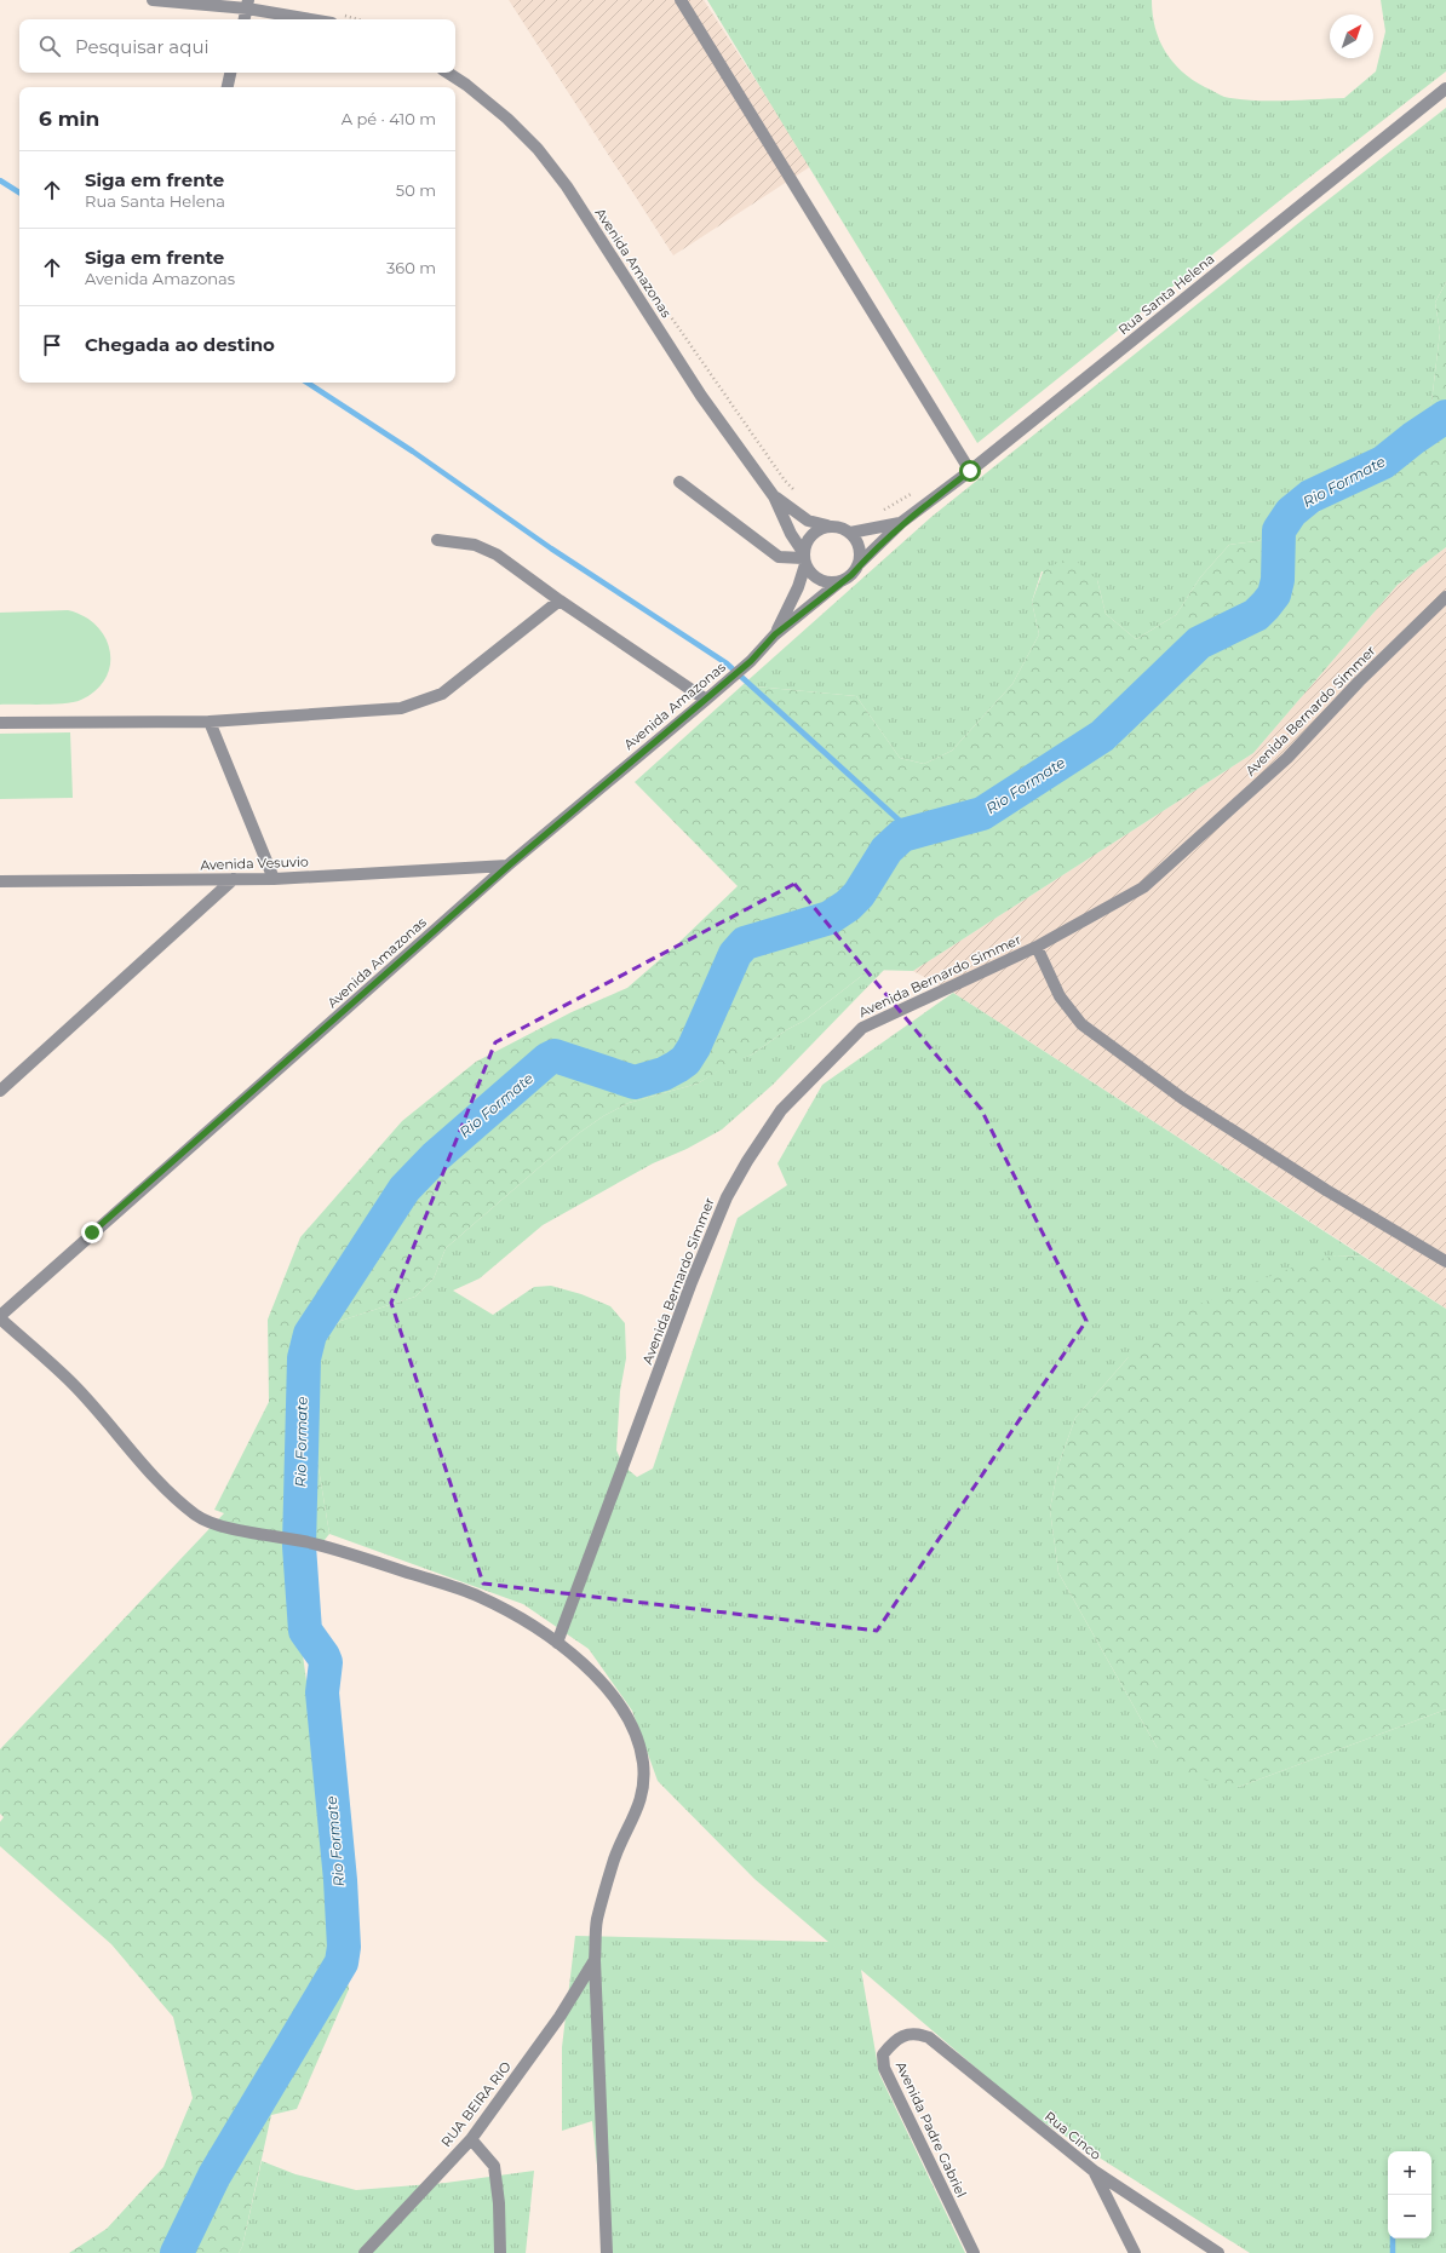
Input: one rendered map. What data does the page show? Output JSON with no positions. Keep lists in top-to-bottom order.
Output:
{
  "streets": {
    "street": [
      "Avenida Amazonas",
      "Rua Santa Helena",
      "Avenida Bernardo Simmer",
      "Avenida Vesuvio",
      "RUA BEIRA RIO",
      "Avenida Padre Gabriel",
      "Rua Cinco"
    ]
  },
  "crossings": [
    ["Avenida Amazonas", "Rua Santa Helena"],
    ["Avenida Amazonas", "Avenida Vesuvio"],
    ["Avenida Padre Gabriel", "Rua Cinco"]
  ],
  "water": ["Rio Formate"],
  "north": "top right",
  "page": {
    "search": "Pesquisar aqui",
    "heading": ["6 min", "A pé · 410 m"],
    "list": [
      ["Siga em frente", "Rua Santa Helena", "50 m"],
      ["Siga em frente", "Avenida Amazonas", "360 m"],
      "Chegada ao destino"
    ],
    "map_buttons": ["+", "−"]
  }
}
